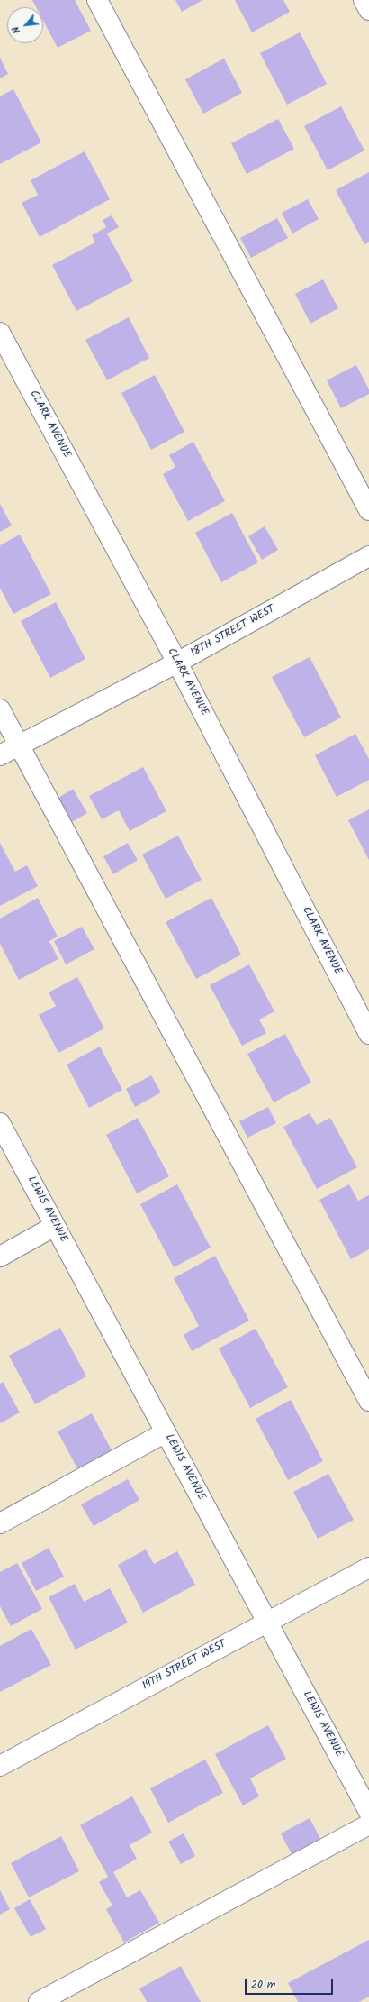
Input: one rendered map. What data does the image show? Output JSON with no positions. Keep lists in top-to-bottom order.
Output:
{
  "streets": {
    "street": [
      "CLARK AVENUE",
      "18TH STREET WEST",
      "LEWIS AVENUE",
      "19TH STREET WEST"
    ]
  },
  "crossings": [
    ["CLARK AVENUE", "18TH STREET WEST"],
    ["LEWIS AVENUE", "19TH STREET WEST"]
  ],
  "scale_bar": "20 m",
  "north": "bottom left"
}
